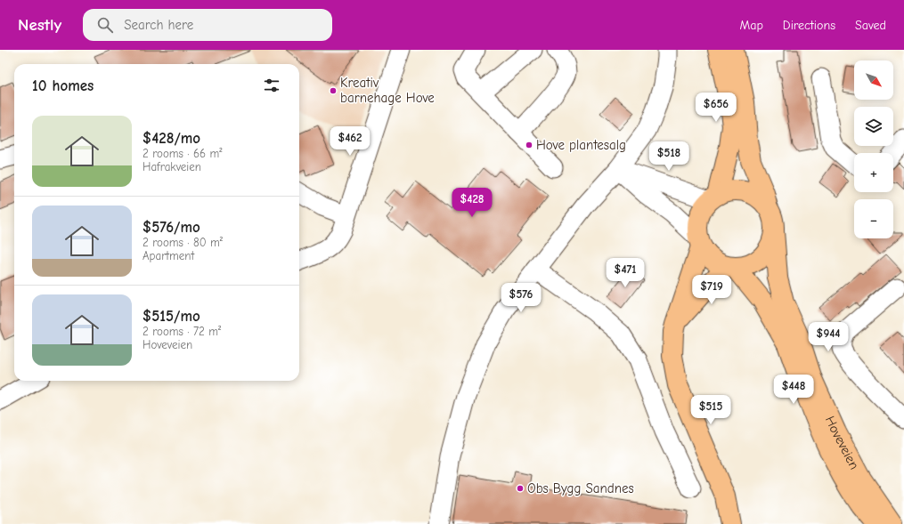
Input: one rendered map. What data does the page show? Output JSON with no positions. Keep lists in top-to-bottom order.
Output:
{
  "streets": {
    "main road": ["Hoveveien"]
  },
  "places": ["Kreativ barnehage Hove", "Hove plantesalg", "Obs Bygg Sandnes"],
  "north": "bottom right",
  "page": {
    "header": "Nestly",
    "search": "Search here",
    "nav": ["Map", "Directions", "Saved"],
    "map_buttons": ["+", "−"],
    "heading": "10 homes",
    "price": [
      "$656",
      "$462",
      "$518",
      "$428",
      "$471",
      "$719",
      "$576",
      "$944",
      "$448",
      "$515"
    ],
    "list": [
      {
        "name": "$428/mo",
        "note": "2 rooms · 66 m² · Hafrakveien"
      },
      {
        "name": "$576/mo",
        "note": "2 rooms · 80 m² · Apartment"
      },
      {
        "name": "$515/mo",
        "note": "2 rooms · 72 m² · Hoveveien"
      }
    ]
  }
}
